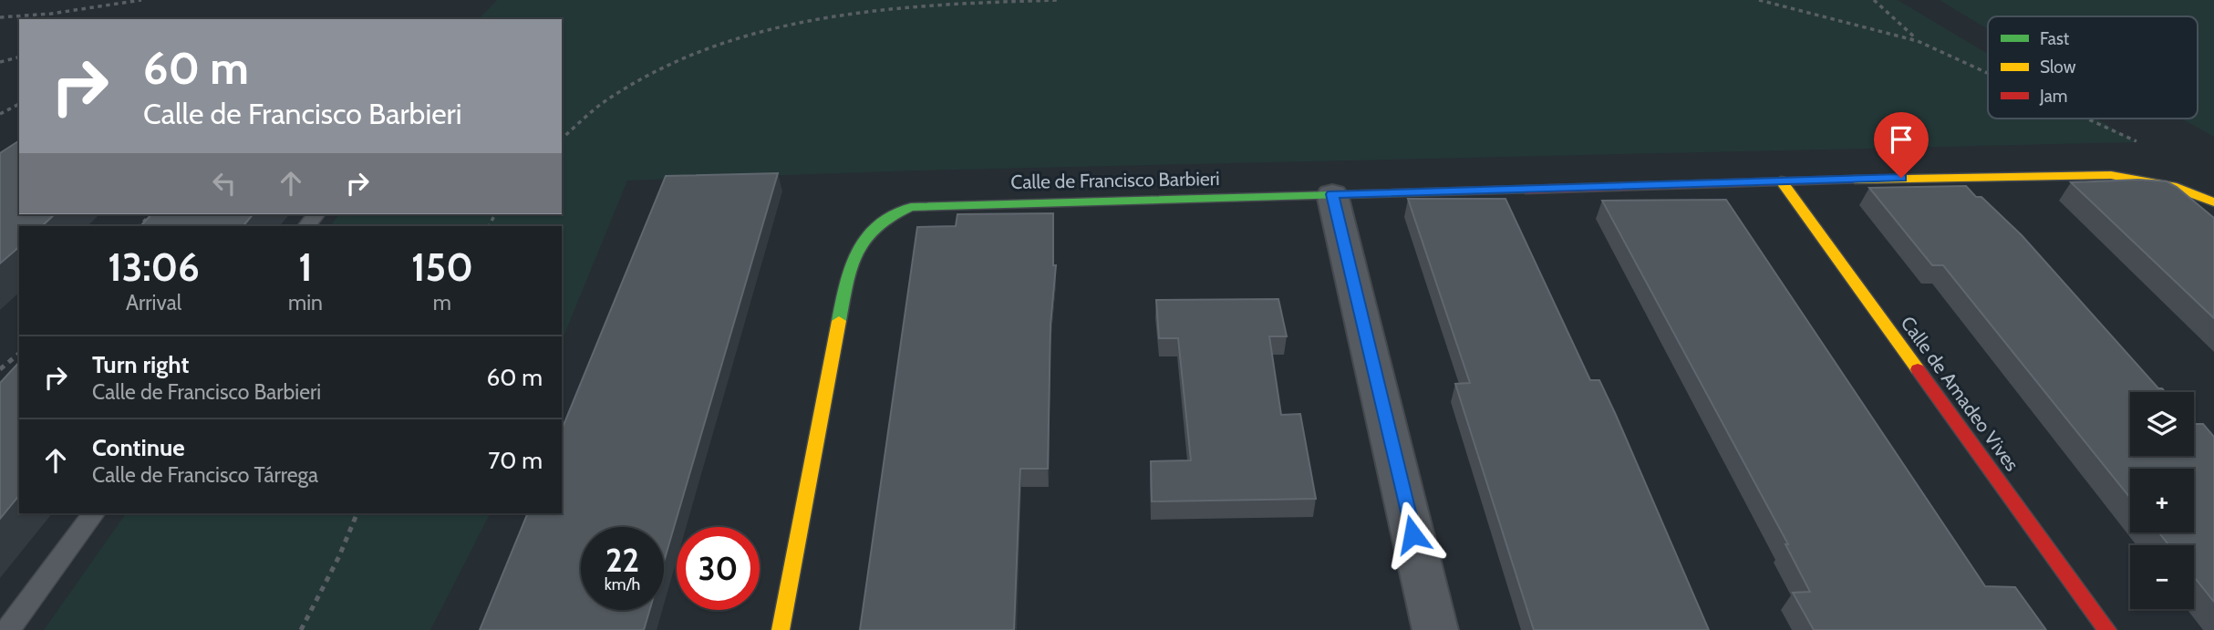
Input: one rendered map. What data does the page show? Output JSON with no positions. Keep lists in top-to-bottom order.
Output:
{
  "streets": {
    "street": ["Calle de Francisco Barbieri", "Calle de Amadeo Vives"]
  },
  "crossings": [
    ["Calle de Francisco Barbieri", "Calle de Amadeo Vives"]
  ],
  "legend": ["Fast", "Slow", "Jam"],
  "page": {
    "turn": ["60 m", "Calle de Francisco Barbieri"],
    "eta": [
      "13:06",
      "Arrival",
      "1",
      "min",
      "150",
      "m"
    ],
    "list": [
      {
        "name": "Turn right",
        "note": "Calle de Francisco Barbieri",
        "value": "60 m"
      },
      {
        "name": "Continue",
        "note": "Calle de Francisco Tárrega",
        "value": "70 m"
      }
    ],
    "map_buttons": ["+", "−"],
    "speed": "22 km/h",
    "limit": "30"
  }
}
